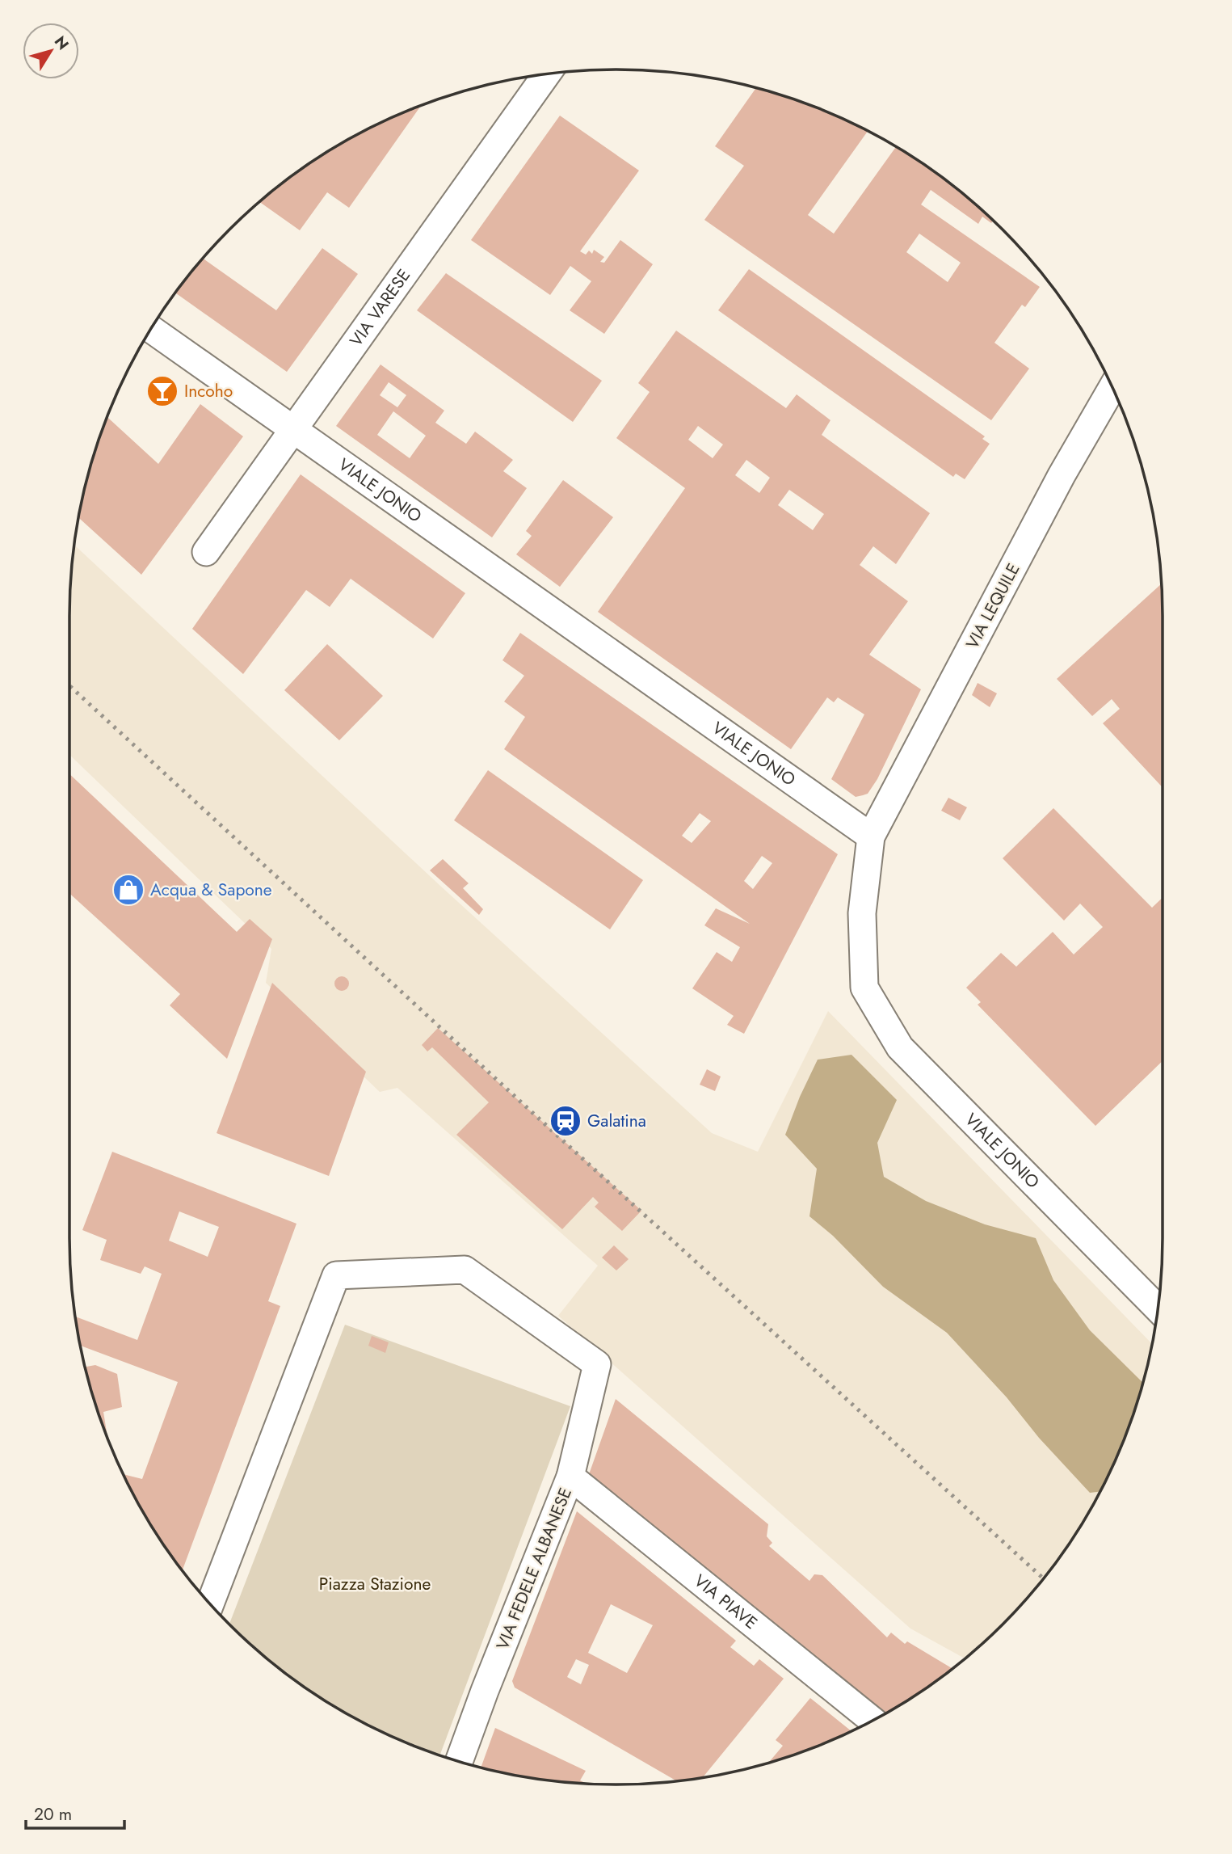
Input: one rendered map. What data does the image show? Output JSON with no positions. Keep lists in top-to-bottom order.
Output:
{
  "streets": {
    "street": [
      "VIA VARESE",
      "VIALE JONIO",
      "VIA LEQUILE",
      "VIA FEDELE ALBANESE",
      "VIA PIAVE"
    ]
  },
  "crossings": [
    ["VIA VARESE", "VIALE JONIO"],
    ["VIALE JONIO", "VIA LEQUILE"],
    ["VIA FEDELE ALBANESE", "VIA PIAVE"]
  ],
  "parks": ["Piazza Stazione"],
  "places": {
    "bar": ["Incoho"],
    "shop": ["Acqua & Sapone"],
    "station": ["Galatina"]
  },
  "scale_bar": "20 m",
  "north": "top right"
}
